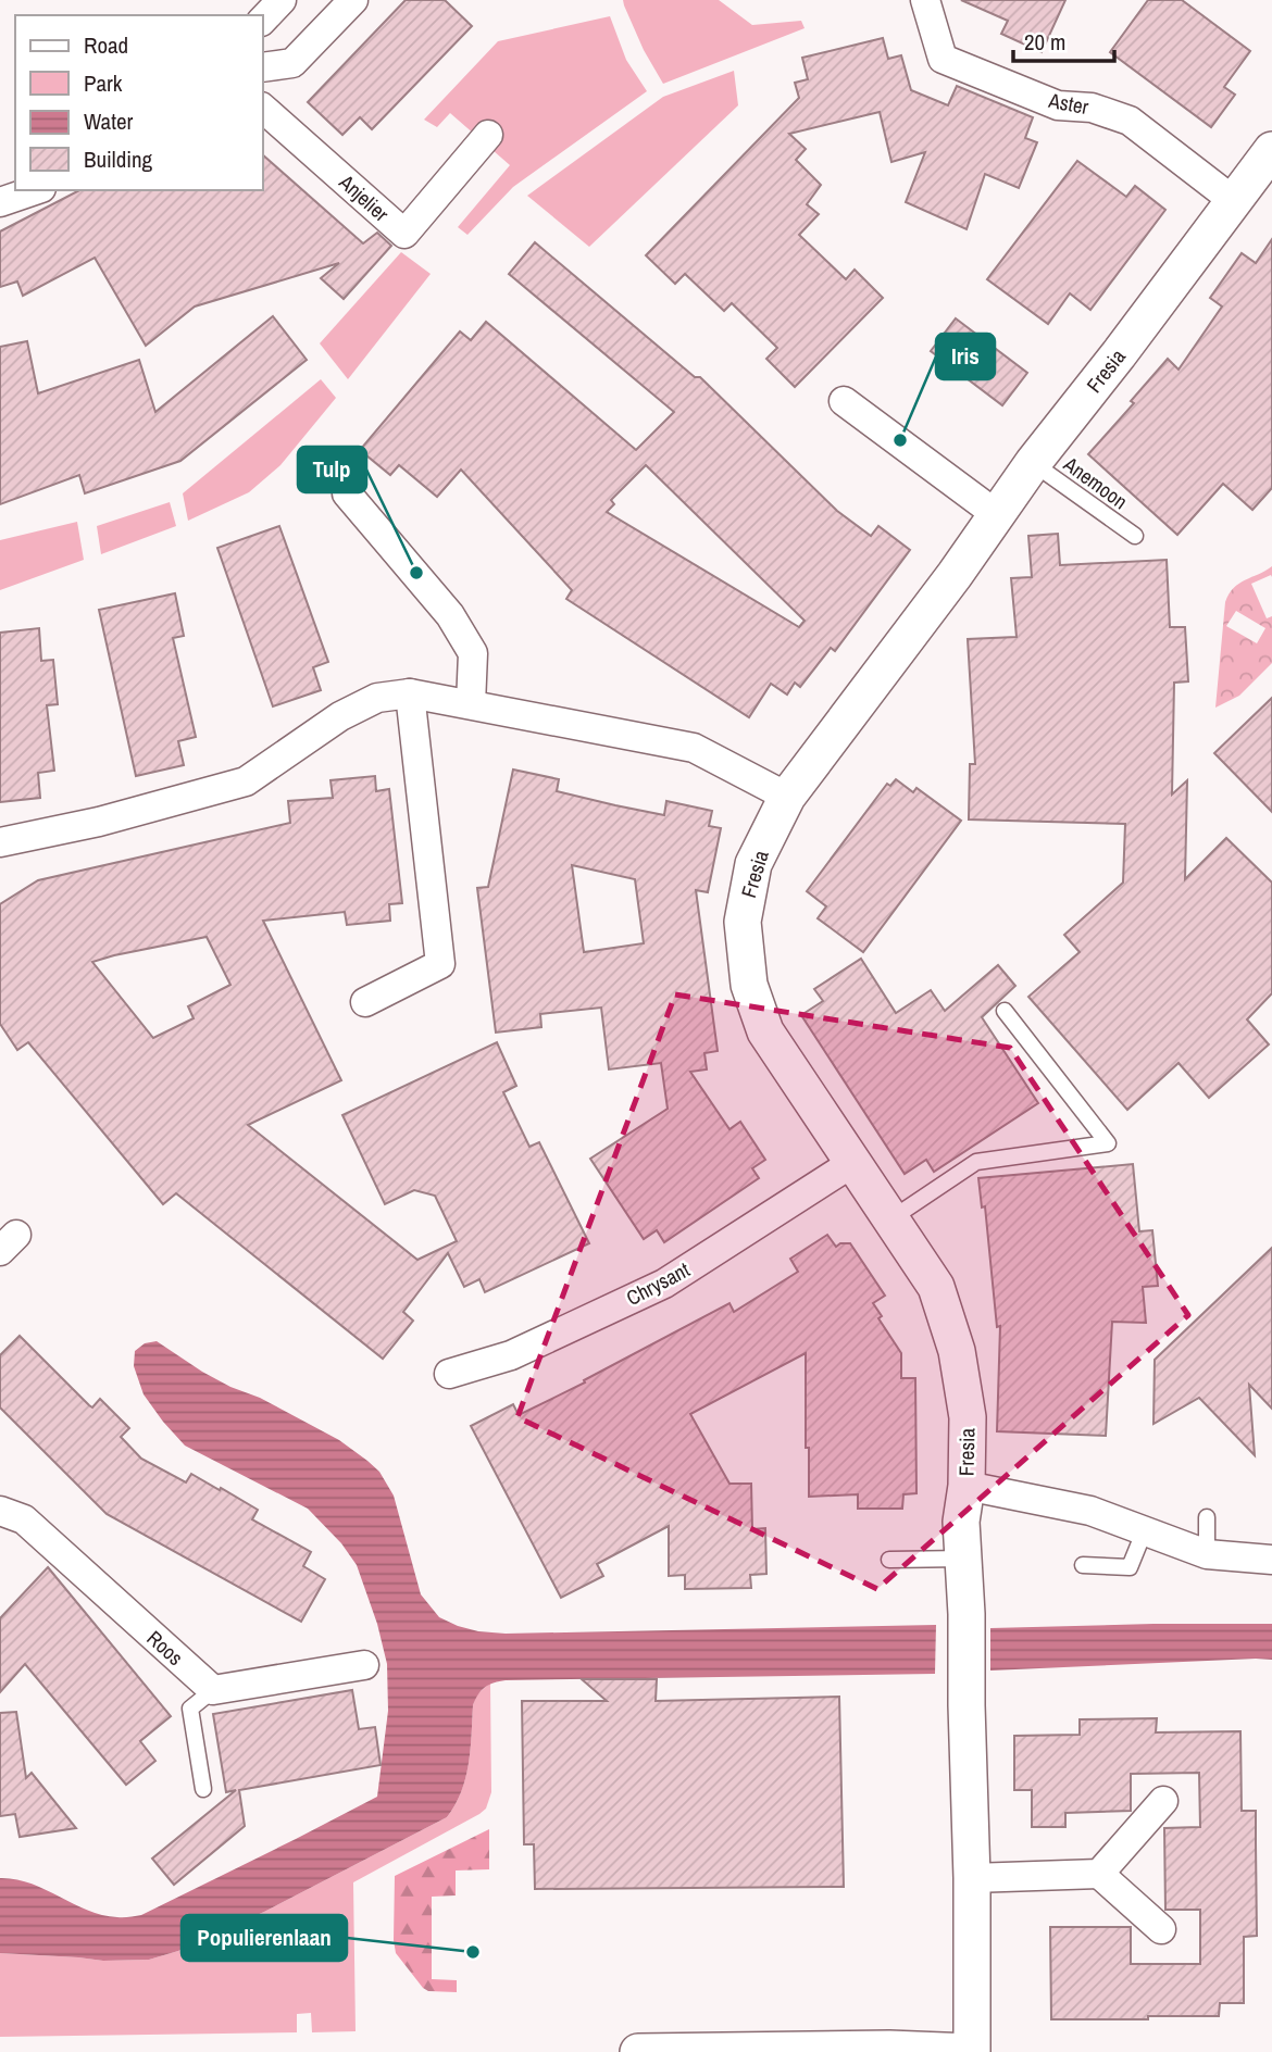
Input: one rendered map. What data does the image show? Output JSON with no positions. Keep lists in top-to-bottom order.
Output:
{
  "streets": {
    "street": [
      "Aster",
      "Anjelier",
      "Fresia",
      "Chrysant",
      "Roos"
    ],
    "lane": ["Anemoon"]
  },
  "crossings": [
    ["Aster", "Fresia"],
    ["Fresia", "Anemoon"],
    ["Fresia", "Chrysant"]
  ],
  "places": ["Iris", "Tulp", "Populierenlaan"],
  "legend": [
    "Road",
    "Park",
    "Water",
    "Building"
  ],
  "scale_bar": "20 m"
}
